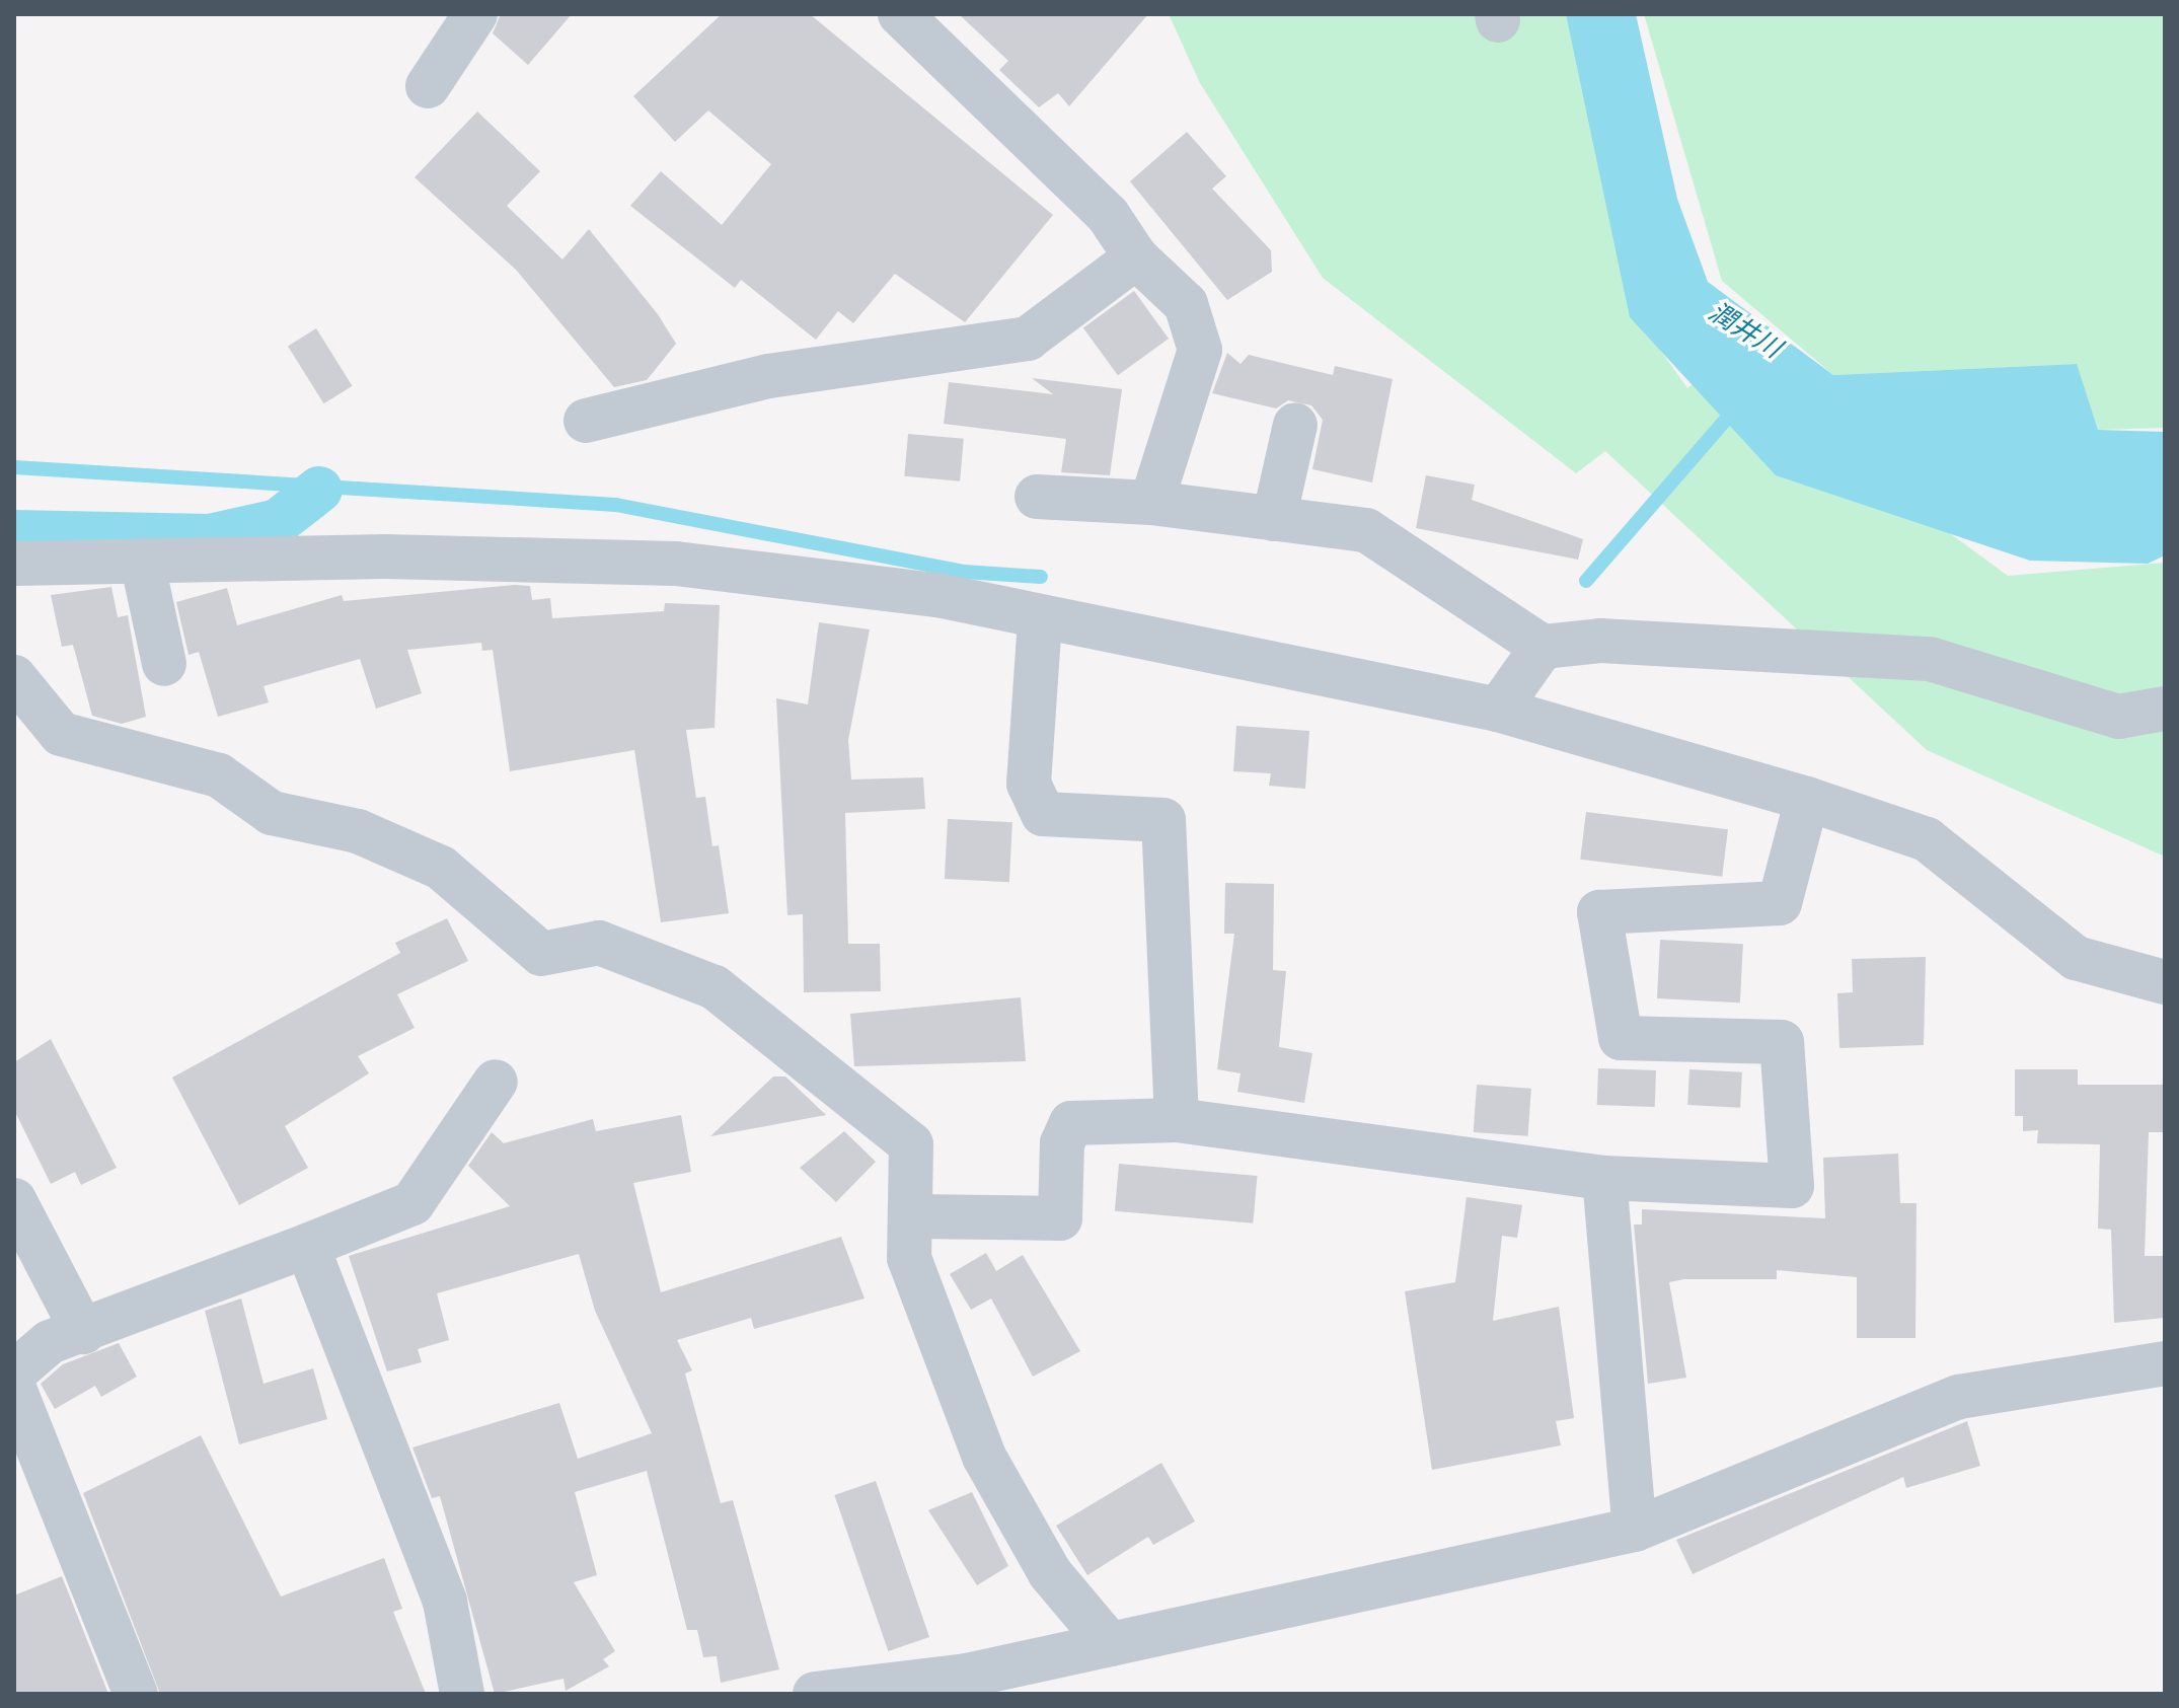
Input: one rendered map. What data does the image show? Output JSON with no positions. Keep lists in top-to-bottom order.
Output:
{
  "water": ["潤井川"]
}
